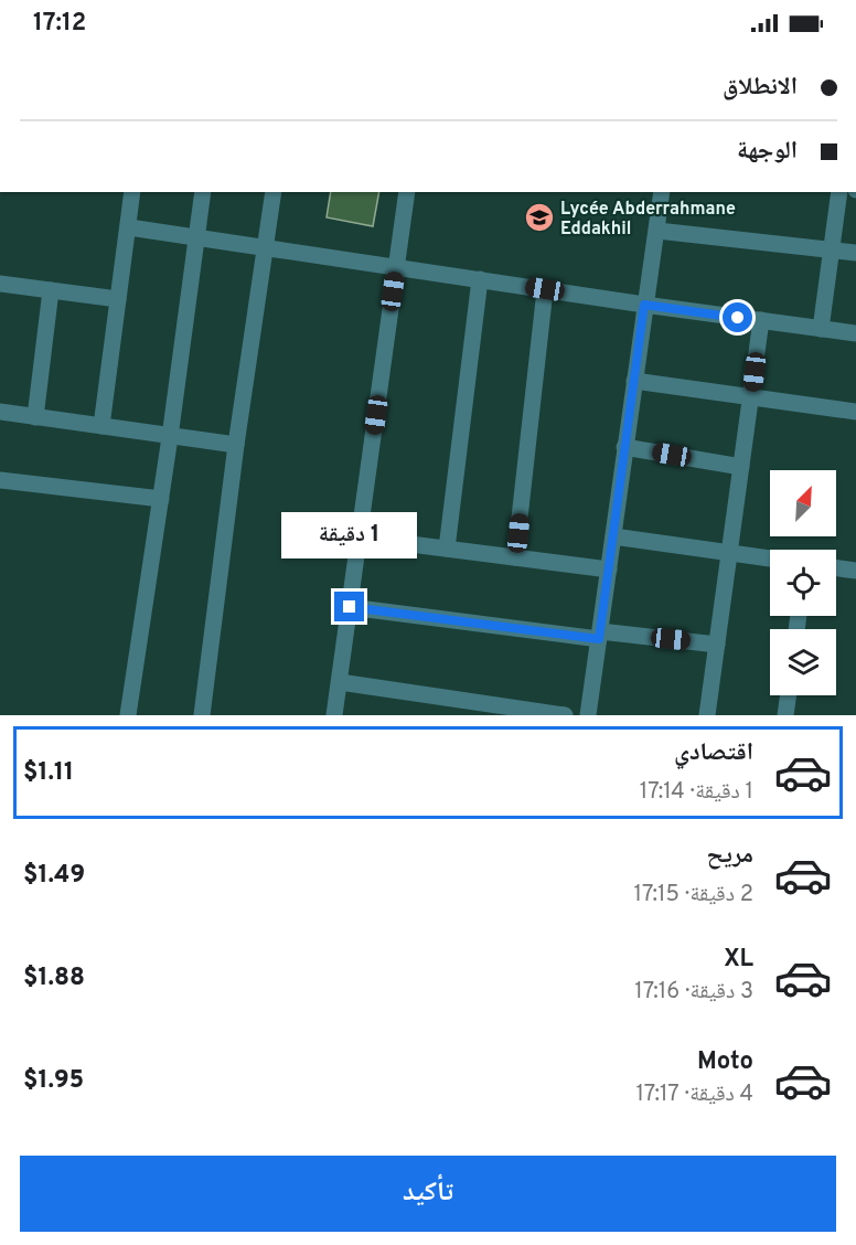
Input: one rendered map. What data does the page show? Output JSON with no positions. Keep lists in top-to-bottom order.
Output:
{
  "places": {
    "school or university": ["Lycée Abderrahmane Eddakhil"]
  },
  "north": "top right",
  "page": {
    "status": "17:12",
    "banner": ["الانطلاق", "الوجهة"],
    "bubble": "1 دقيقة",
    "list": [
      {
        "name": "اقتصادي",
        "note": "1 دقيقة · 17:14",
        "value": "$1.11"
      },
      {
        "name": "مريح",
        "note": "2 دقيقة · 17:15",
        "value": "$1.49"
      },
      {
        "name": "XL",
        "note": "3 دقيقة · 17:16",
        "value": "$1.88"
      },
      {
        "name": "Moto",
        "note": "4 دقيقة · 17:17",
        "value": "$1.95"
      }
    ],
    "buttons": "تأكيد"
  }
}
